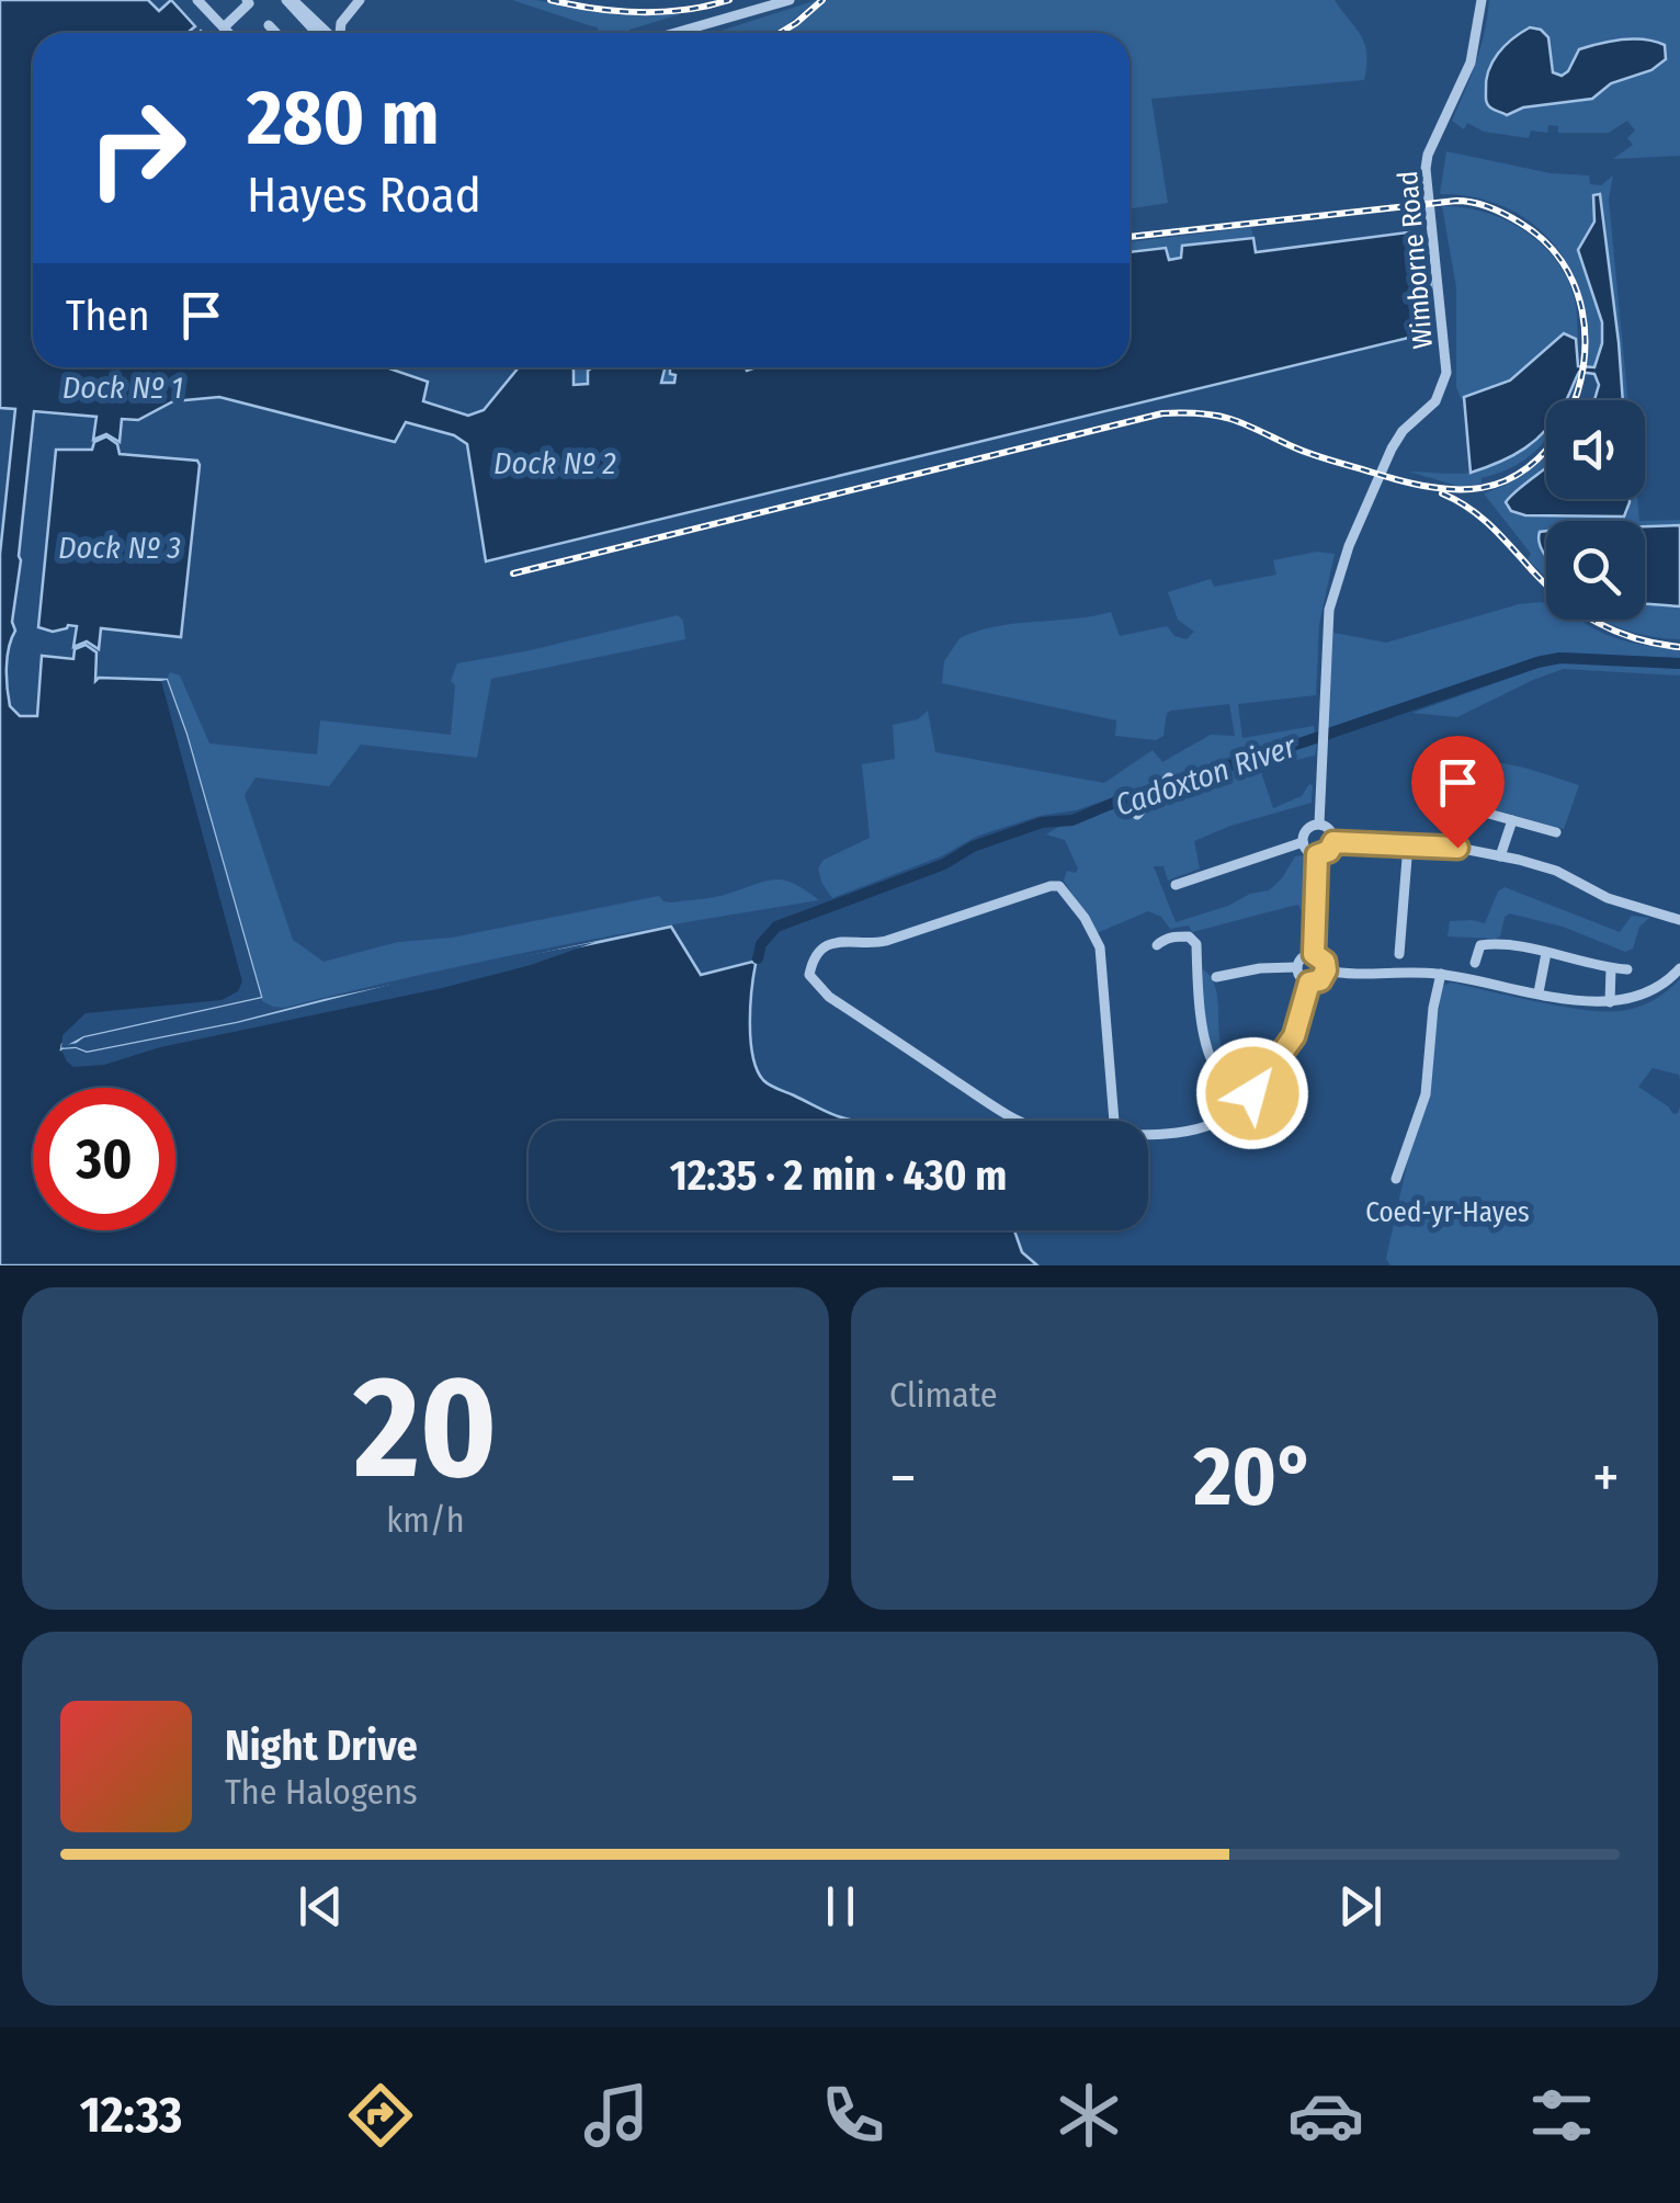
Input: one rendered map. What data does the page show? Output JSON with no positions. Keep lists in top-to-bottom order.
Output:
{
  "streets": {
    "street": ["Wimborne Road"]
  },
  "water": [
    "Dock Nº 1",
    "Dock Nº 2",
    "Dock Nº 3",
    "Cadoxton River"
  ],
  "parks": ["Coed-yr-Hayes"],
  "page": {
    "turn": ["280 m", "Hayes Road"],
    "then": "Then",
    "limit": "30",
    "trip": "12:35 · 2 min · 430 m",
    "tile": [
      ["20", "km/h"],
      "Climate"
    ],
    "heat": ["−", "20°", "+"],
    "song": ["Night Drive", "The Halogens"],
    "tabs": "12:33"
  }
}
